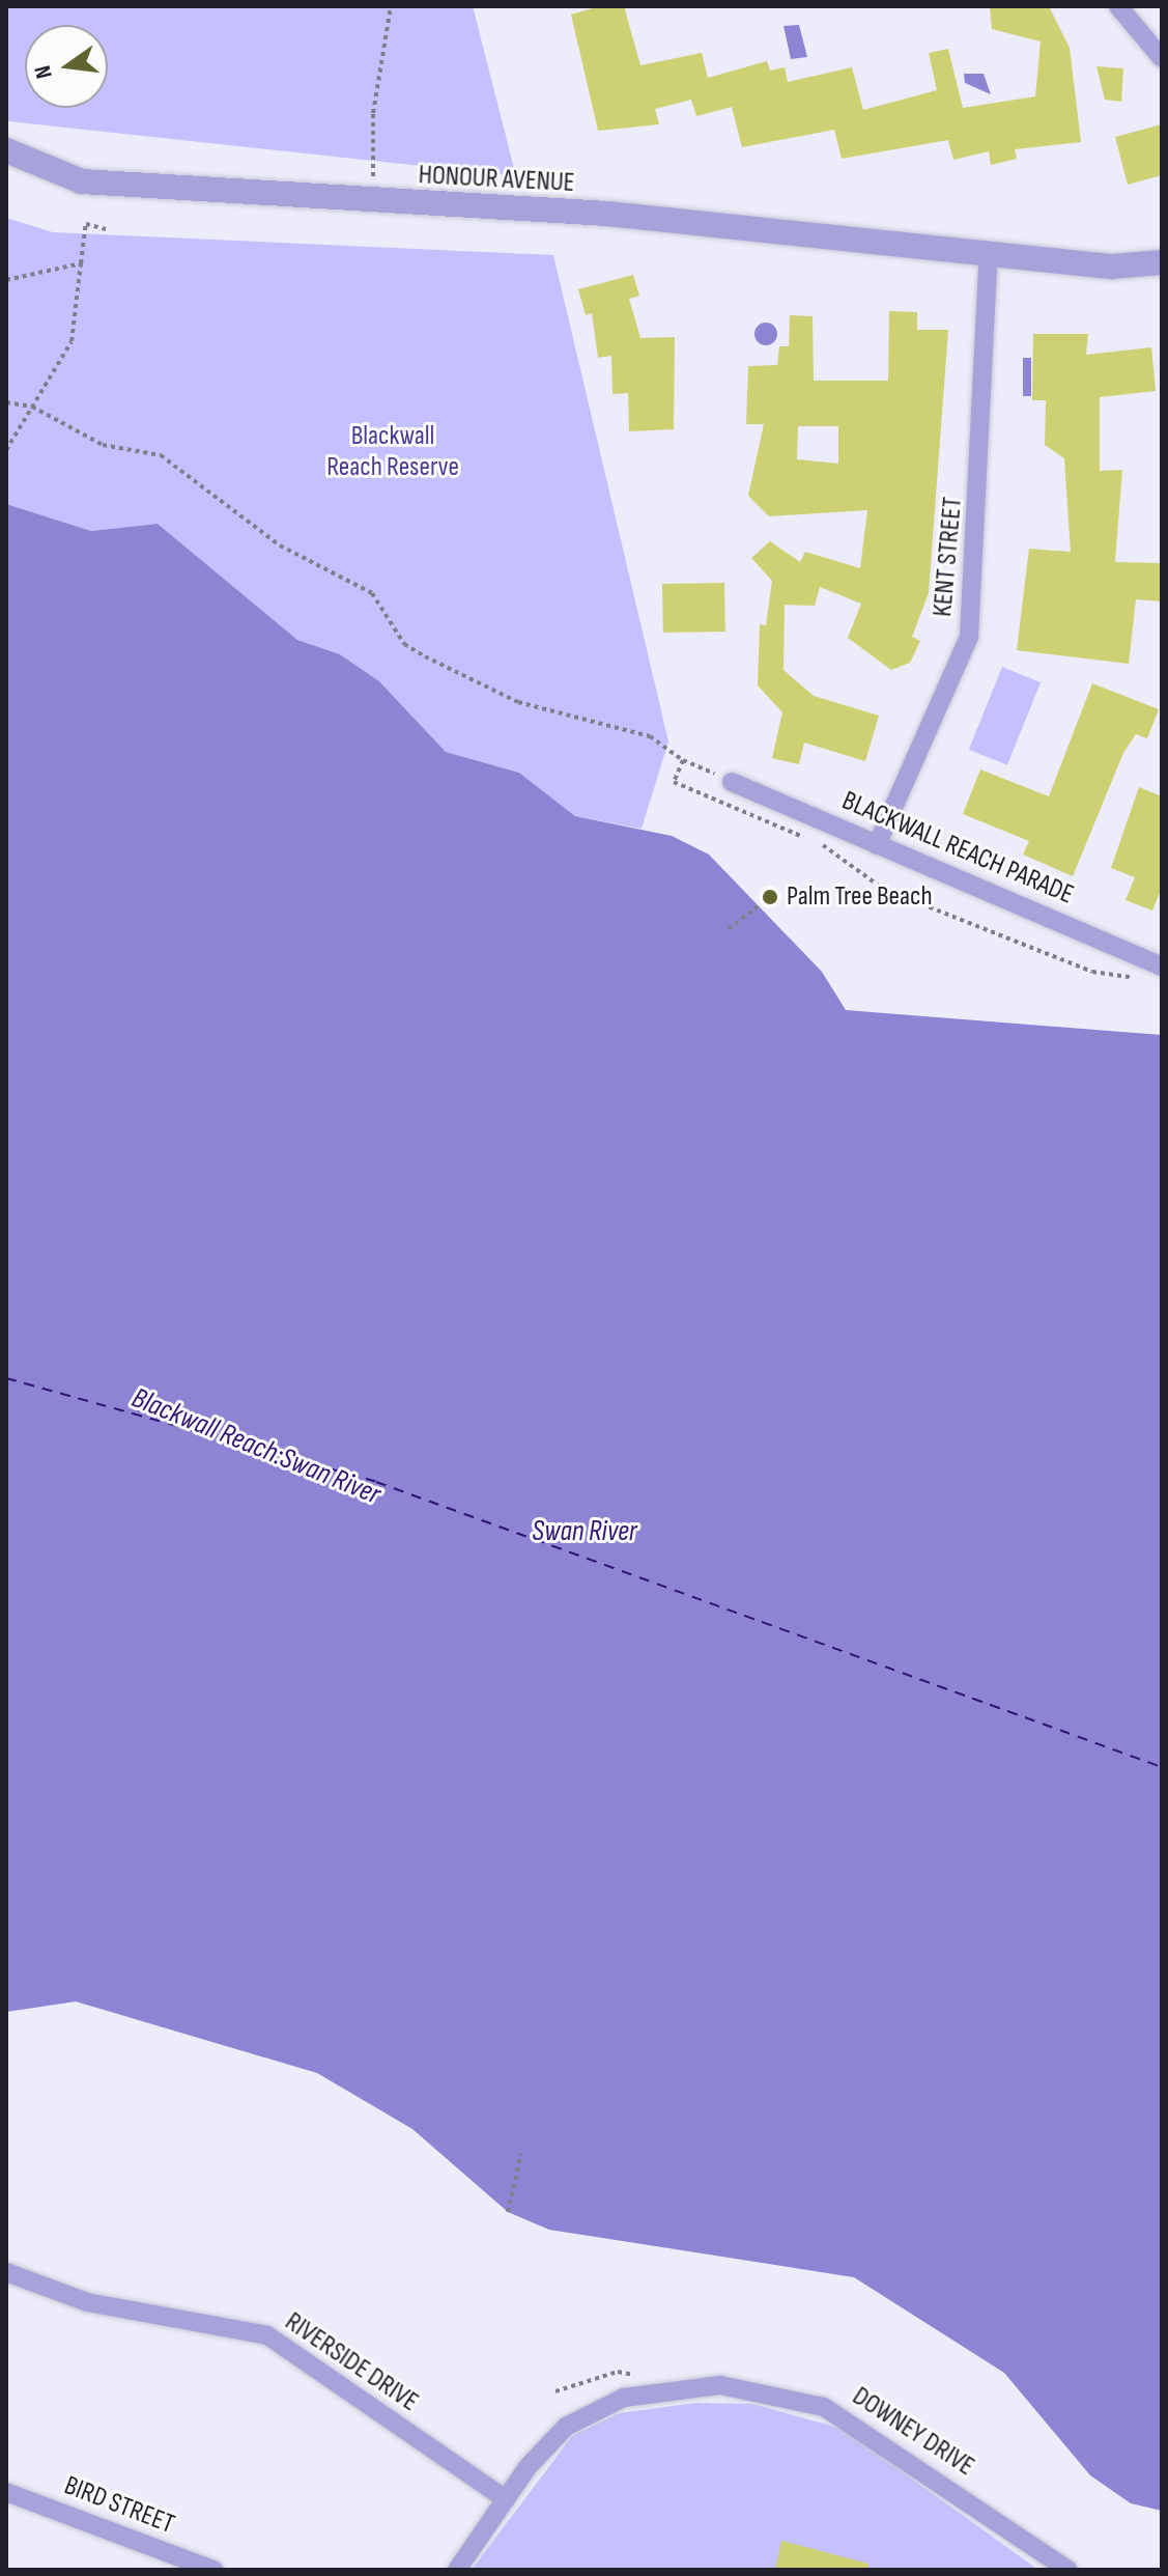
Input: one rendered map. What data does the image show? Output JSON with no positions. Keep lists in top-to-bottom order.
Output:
{
  "streets": {
    "street": [
      "HONOUR AVENUE",
      "KENT STREET",
      "BLACKWALL REACH PARADE",
      "RIVERSIDE DRIVE",
      "DOWNEY DRIVE",
      "BIRD STREET"
    ]
  },
  "crossings": [
    ["HONOUR AVENUE", "KENT STREET"],
    ["KENT STREET", "BLACKWALL REACH PARADE"],
    ["RIVERSIDE DRIVE", "DOWNEY DRIVE"]
  ],
  "water": ["Blackwall Reach:Swan River", "Swan River"],
  "parks": ["Blackwall Reach Reserve"],
  "places": ["Palm Tree Beach"],
  "north": "left"
}
